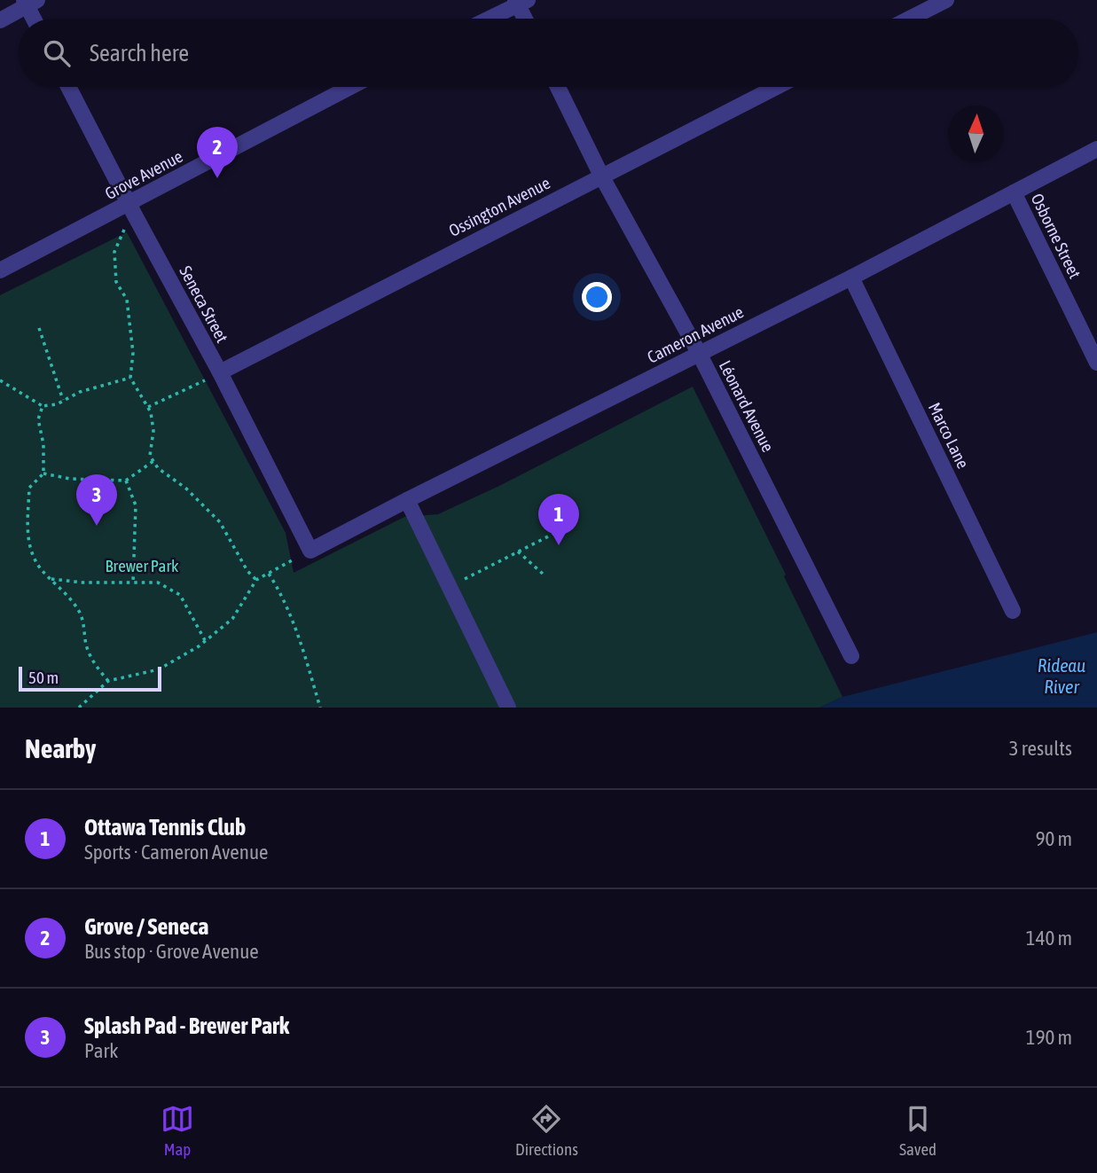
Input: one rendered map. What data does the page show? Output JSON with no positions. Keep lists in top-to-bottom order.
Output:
{
  "streets": {
    "street": [
      "Grove Avenue",
      "Ossington Avenue",
      "Osborne Street",
      "Seneca Street",
      "Cameron Avenue",
      "Léonard Avenue",
      "Marco Lane"
    ]
  },
  "crossings": [
    ["Grove Avenue", "Seneca Street"],
    ["Ossington Avenue", "Seneca Street"],
    ["Ossington Avenue", "Léonard Avenue"],
    ["Osborne Street", "Cameron Avenue"],
    ["Seneca Street", "Cameron Avenue"],
    ["Cameron Avenue", "Léonard Avenue"],
    ["Cameron Avenue", "Marco Lane"]
  ],
  "water": ["Rideau River"],
  "parks": ["Brewer Park"],
  "scale_bar": "50 m",
  "north": "top",
  "page": {
    "search": "Search here",
    "pins": ["2", "3", "1"],
    "scale": "50 m",
    "heading": ["Nearby", "3 results"],
    "list": [
      {
        "mark": "1",
        "name": "Ottawa Tennis Club",
        "note": "Sports · Cameron Avenue",
        "value": "90 m"
      },
      {
        "mark": "2",
        "name": "Grove / Seneca",
        "note": "Bus stop · Grove Avenue",
        "value": "140 m"
      },
      {
        "mark": "3",
        "name": "Splash Pad - Brewer Park",
        "note": "Park",
        "value": "190 m"
      }
    ],
    "nav": ["Map", "Directions", "Saved"]
  }
}
